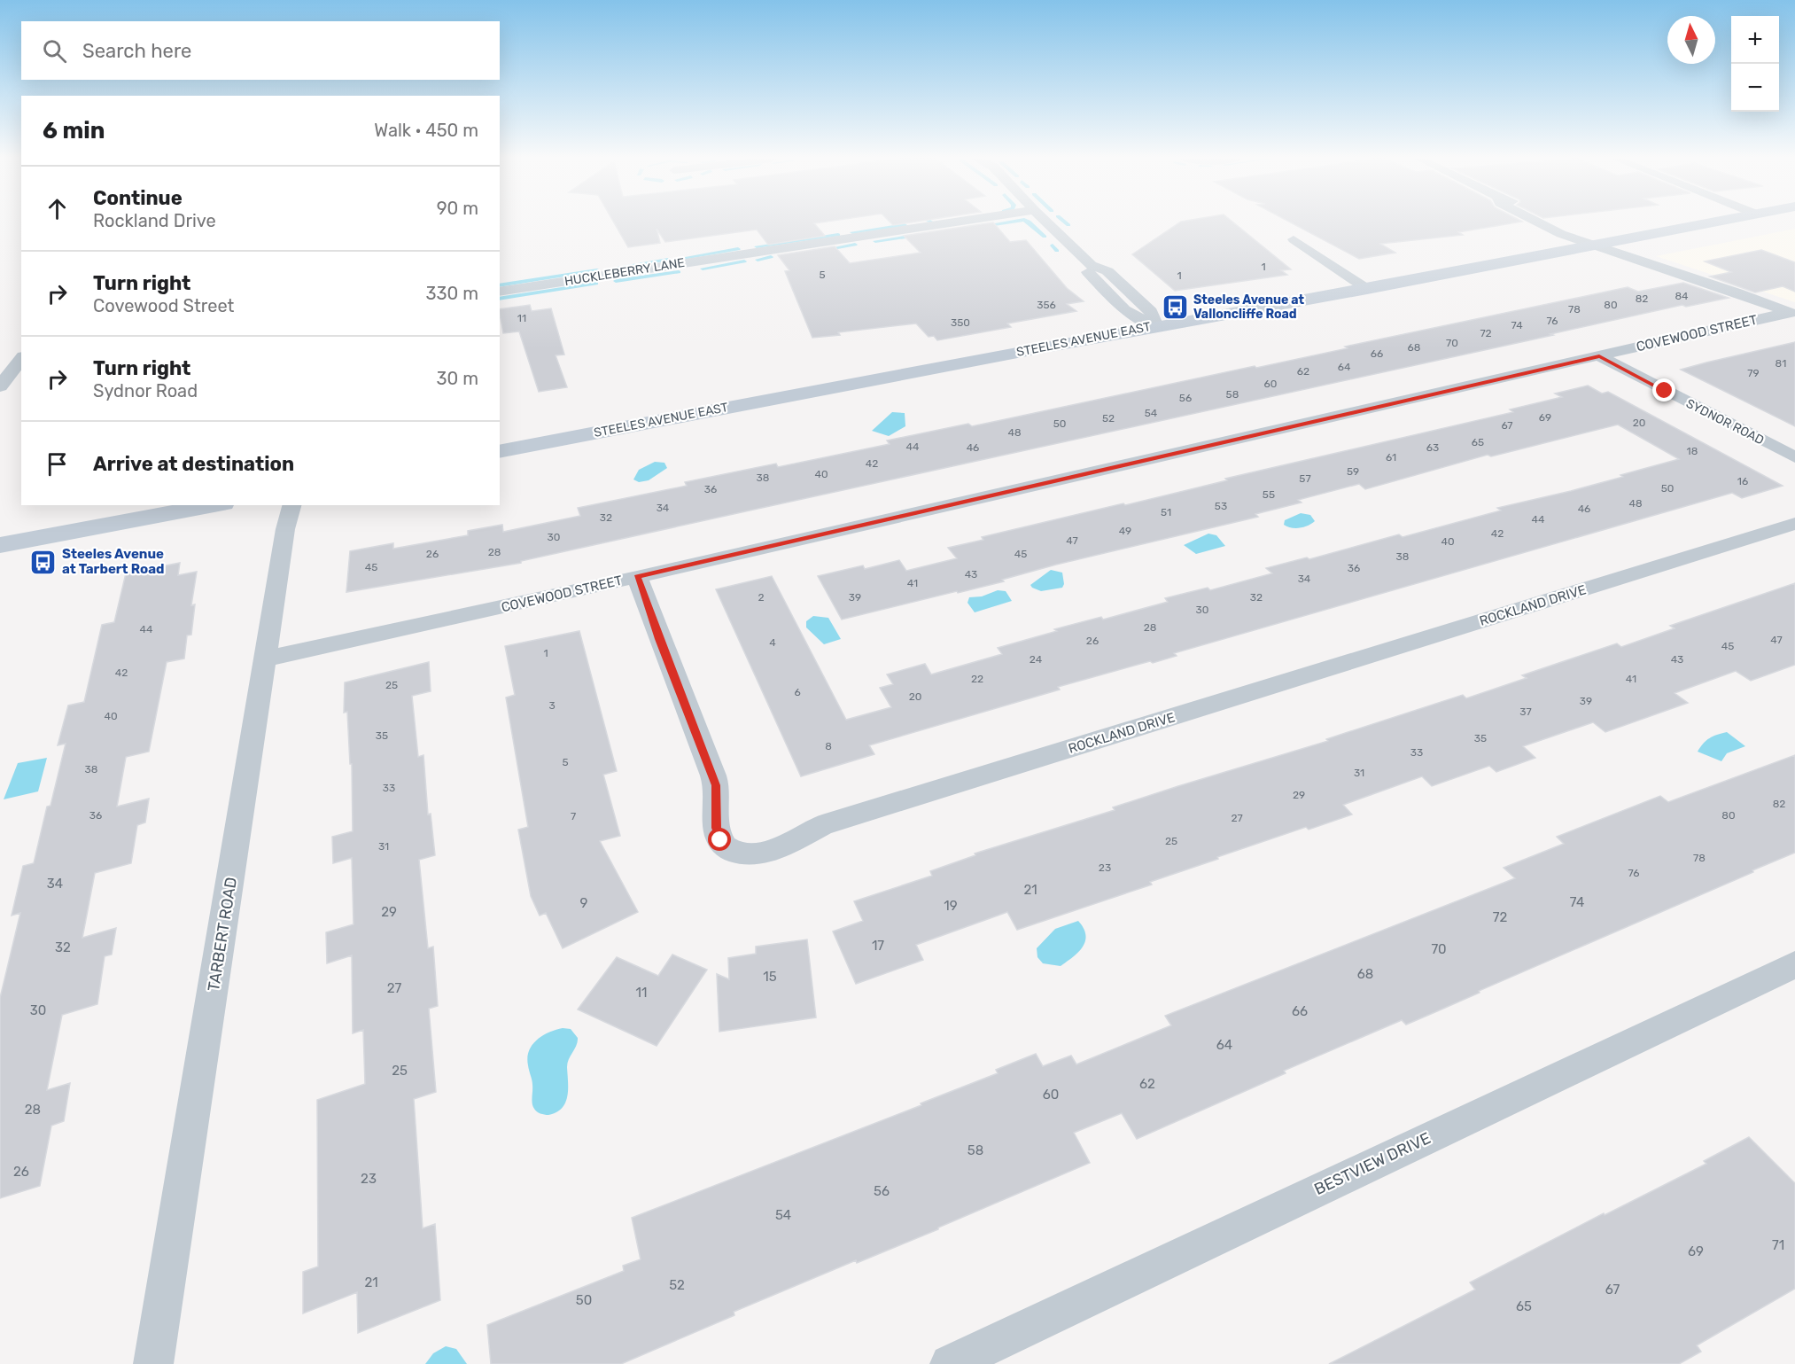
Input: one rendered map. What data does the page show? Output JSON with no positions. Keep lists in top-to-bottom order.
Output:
{
  "streets": {
    "main road": ["STEELES AVENUE EAST"],
    "street": [
      "HUCKLEBERRY LANE",
      "COVEWOOD STREET",
      "SYDNOR ROAD",
      "ROCKLAND DRIVE",
      "TARBERT ROAD",
      "BESTVIEW DRIVE"
    ]
  },
  "crossings": [
    ["COVEWOOD STREET", "SYDNOR ROAD"],
    ["COVEWOOD STREET", "ROCKLAND DRIVE"],
    ["COVEWOOD STREET", "TARBERT ROAD"]
  ],
  "places": {
    "bus stop": ["Steeles Avenue at Valloncliffe Road", "Steeles Avenue at Tarbert Road"]
  },
  "house_numbers": [
    "1",
    "5",
    "1",
    "84",
    "82",
    "356",
    "80",
    "78",
    "11",
    "76",
    "350",
    "74",
    "72",
    "70",
    "68",
    "66",
    "81",
    "64",
    "62",
    "79",
    "60",
    "58",
    "56",
    "54",
    "69",
    "52",
    "20",
    "50",
    "67",
    "48",
    "65",
    "44",
    "46",
    "63",
    "18",
    "61",
    "42",
    "59",
    "40",
    "38",
    "57",
    "16",
    "50",
    "36",
    "55",
    "48",
    "53",
    "34",
    "46",
    "51",
    "32",
    "44",
    "49",
    "42",
    "30",
    "47",
    "40",
    "28",
    "26",
    "45",
    "38",
    "45",
    "36",
    "43",
    "34",
    "41",
    "2",
    "39",
    "32",
    "30",
    "28",
    "44",
    "47",
    "26",
    "4",
    "45",
    "1",
    "24",
    "43",
    "42",
    "22",
    "41",
    "25",
    "6",
    "20",
    "39",
    "3",
    "37",
    "40",
    "35",
    "35",
    "8",
    "33",
    "5",
    "38",
    "31",
    "33",
    "29",
    "82",
    "36",
    "80",
    "7",
    "27",
    "25",
    "31",
    "78",
    "23",
    "76",
    "34",
    "21",
    "74",
    "9",
    "19",
    "29",
    "72",
    "17",
    "32",
    "70",
    "68",
    "15",
    "27",
    "11",
    "30",
    "66",
    "64",
    "25",
    "62",
    "60",
    "28",
    "58",
    "26",
    "23",
    "56",
    "54",
    "71",
    "69",
    "21",
    "52",
    "67",
    "50",
    "65"
  ],
  "north": "top",
  "page": {
    "map_buttons": ["+", "−"],
    "search": "Search here",
    "heading": ["6 min", "Walk · 450 m"],
    "list": [
      ["Continue", "Rockland Drive", "90 m"],
      ["Turn right", "Covewood Street", "330 m"],
      ["Turn right", "Sydnor Road", "30 m"],
      "Arrive at destination"
    ]
  }
}
